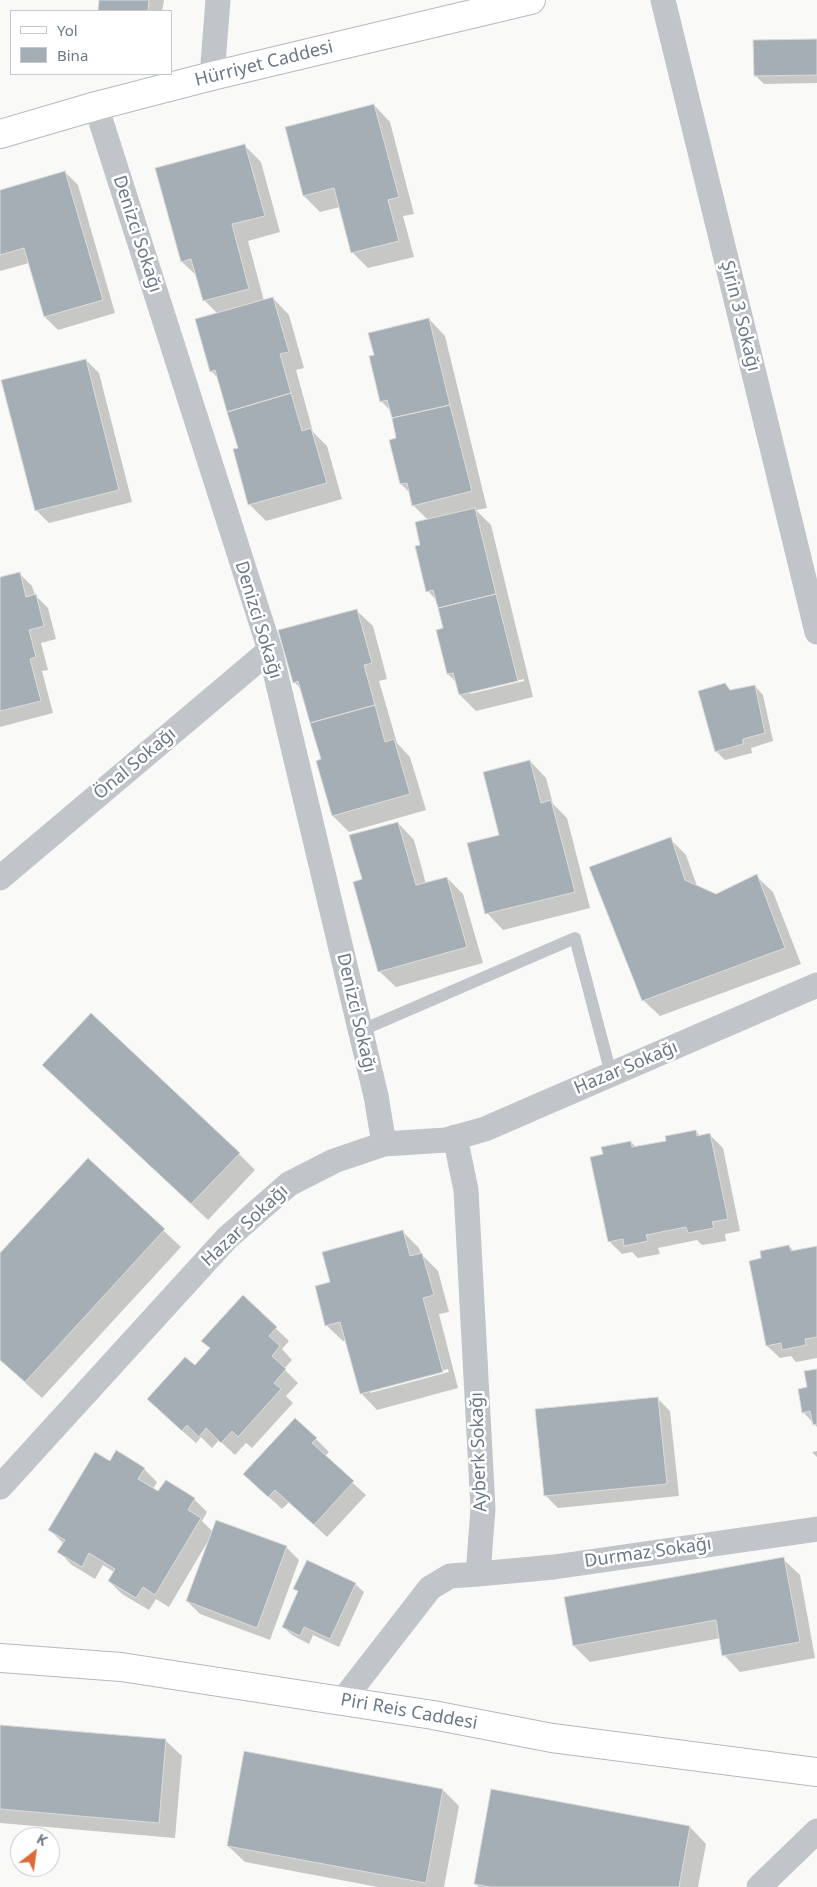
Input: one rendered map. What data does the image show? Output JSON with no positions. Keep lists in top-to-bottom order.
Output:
{
  "streets": {
    "main road": ["Hürriyet Caddesi", "Piri Reis Caddesi"],
    "street": [
      "Denizci Sokağı",
      "Şirin 3 Sokağı",
      "Önal Sokağı",
      "Hazar Sokağı",
      "Ayberk Sokağı",
      "Durmaz Sokağı"
    ]
  },
  "crossings": [
    ["Hürriyet Caddesi", "Denizci Sokağı"],
    ["Denizci Sokağı", "Önal Sokağı"],
    ["Denizci Sokağı", "Hazar Sokağı"],
    ["Hazar Sokağı", "Ayberk Sokağı"],
    ["Ayberk Sokağı", "Durmaz Sokağı"]
  ],
  "legend": ["Yol", "Bina"],
  "north": "top right"
}
